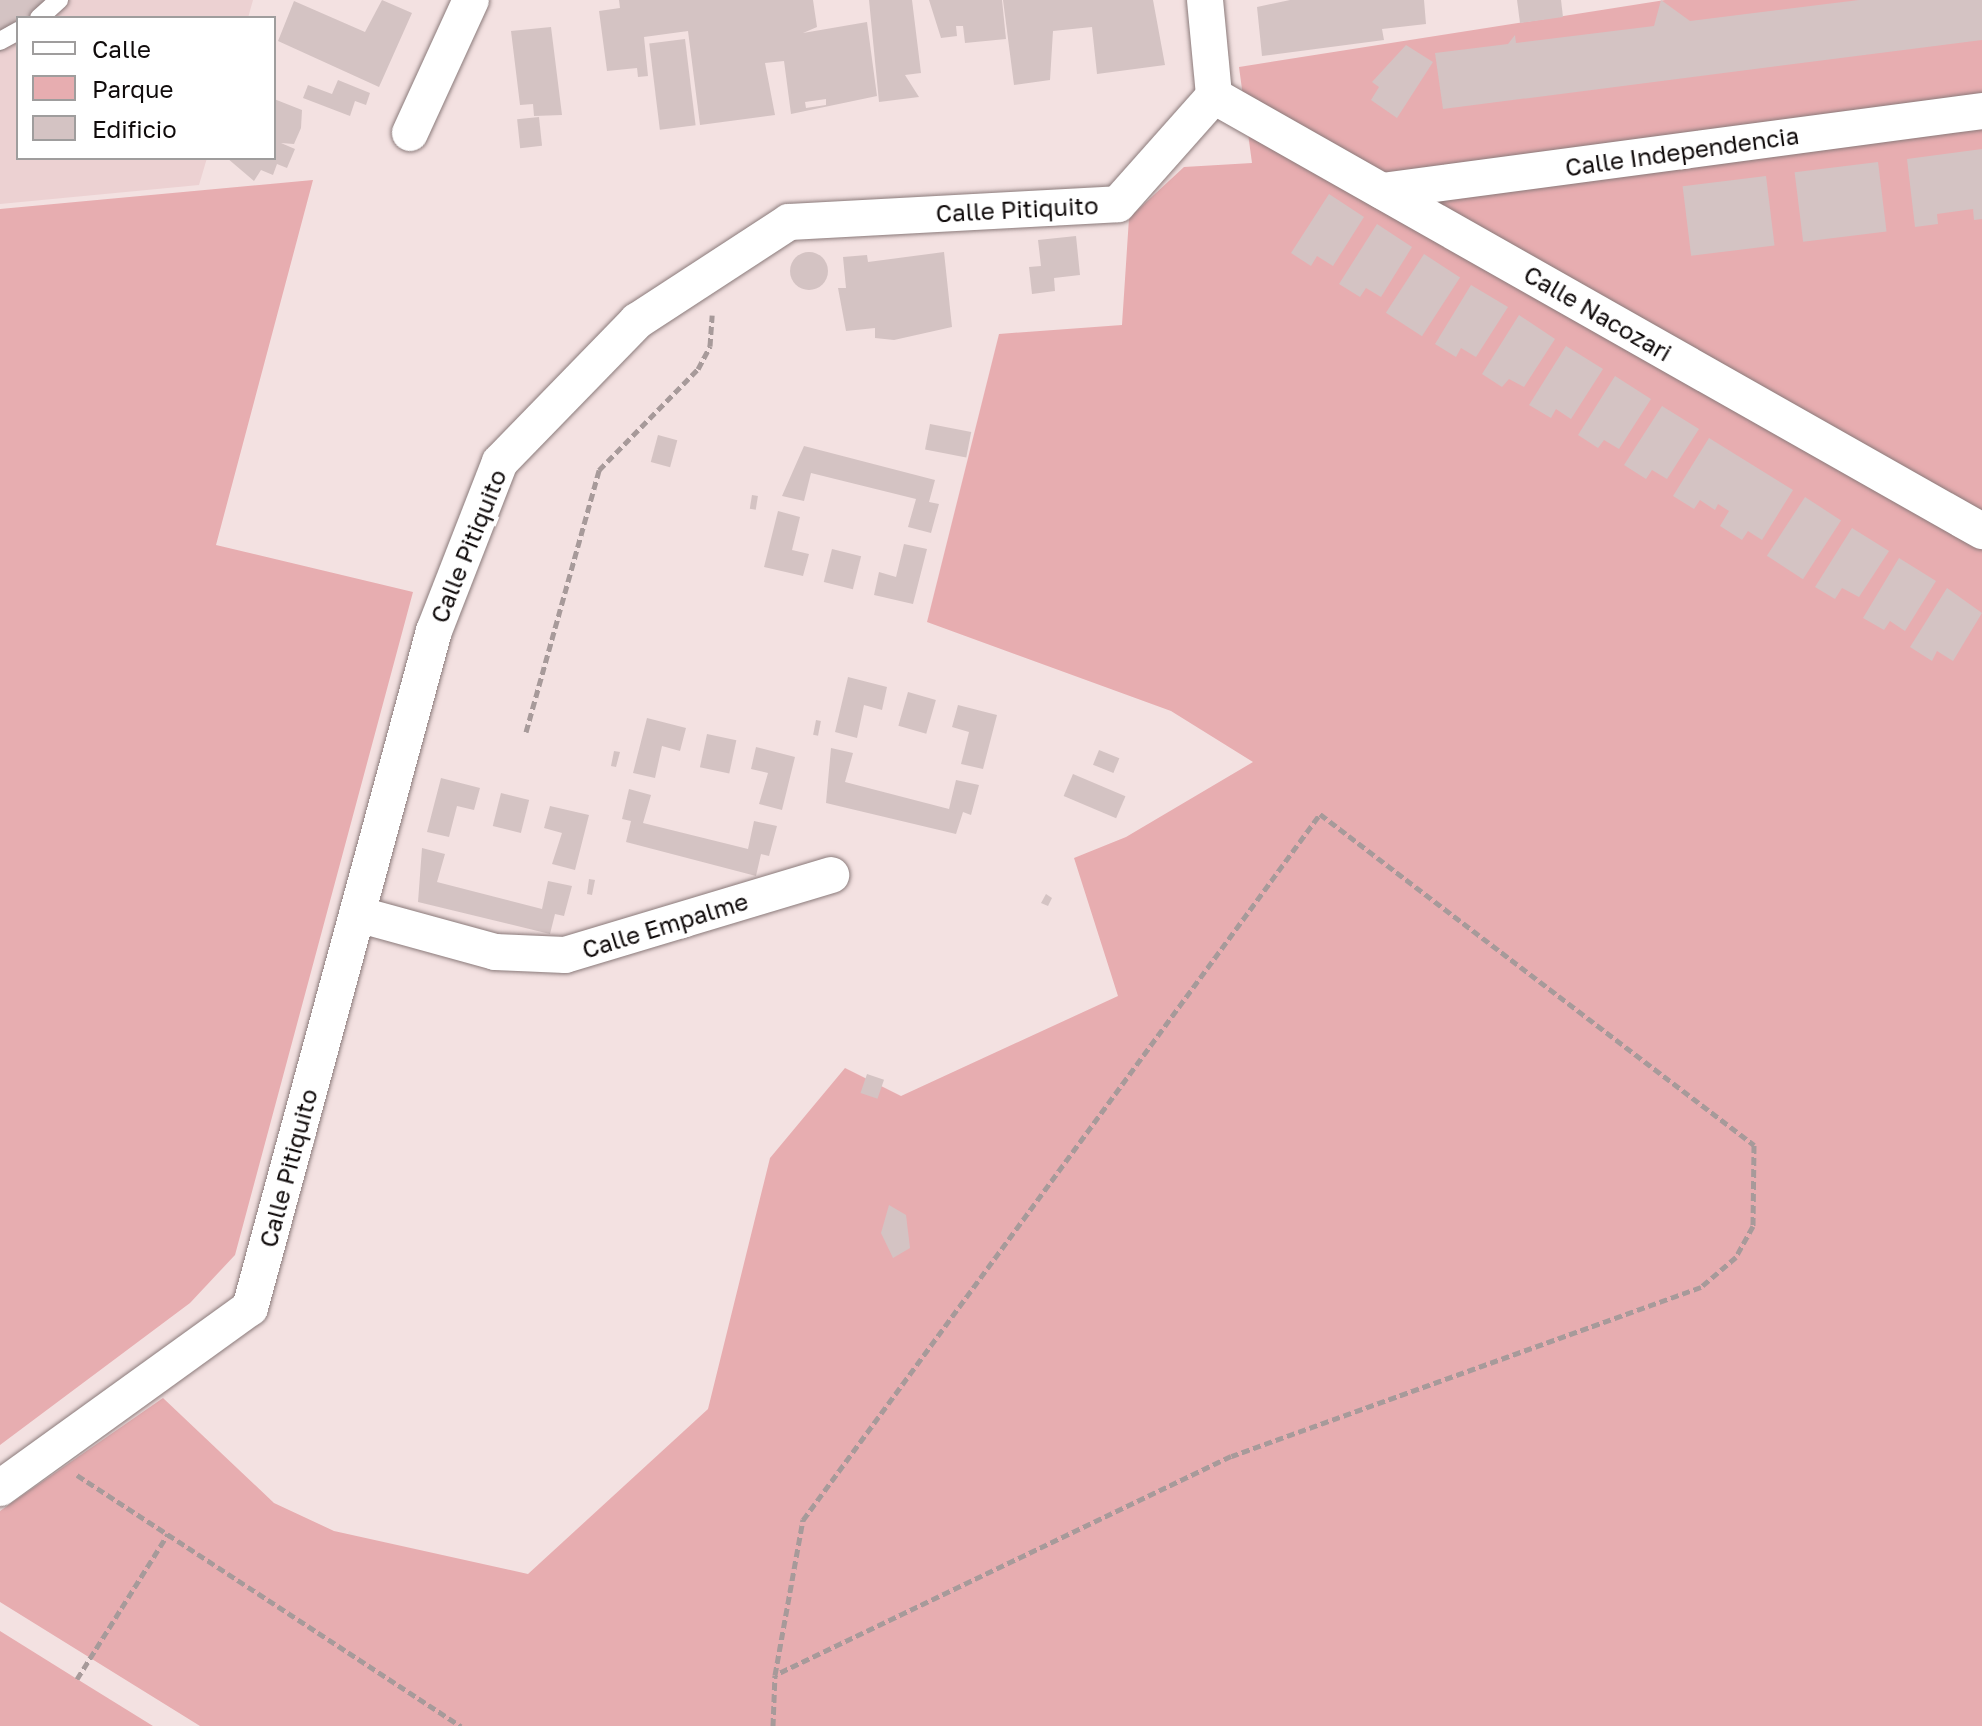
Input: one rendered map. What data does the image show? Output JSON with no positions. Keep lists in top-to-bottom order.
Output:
{
  "streets": {
    "street": [
      "Calle Independencia",
      "Calle Pitiquito",
      "Calle Nacozari",
      "Calle Empalme"
    ]
  },
  "crossings": [
    ["Calle Independencia", "Calle Nacozari"],
    ["Calle Pitiquito", "Calle Nacozari"],
    ["Calle Pitiquito", "Calle Empalme"]
  ],
  "legend": ["Calle", "Parque", "Edificio"]
}
